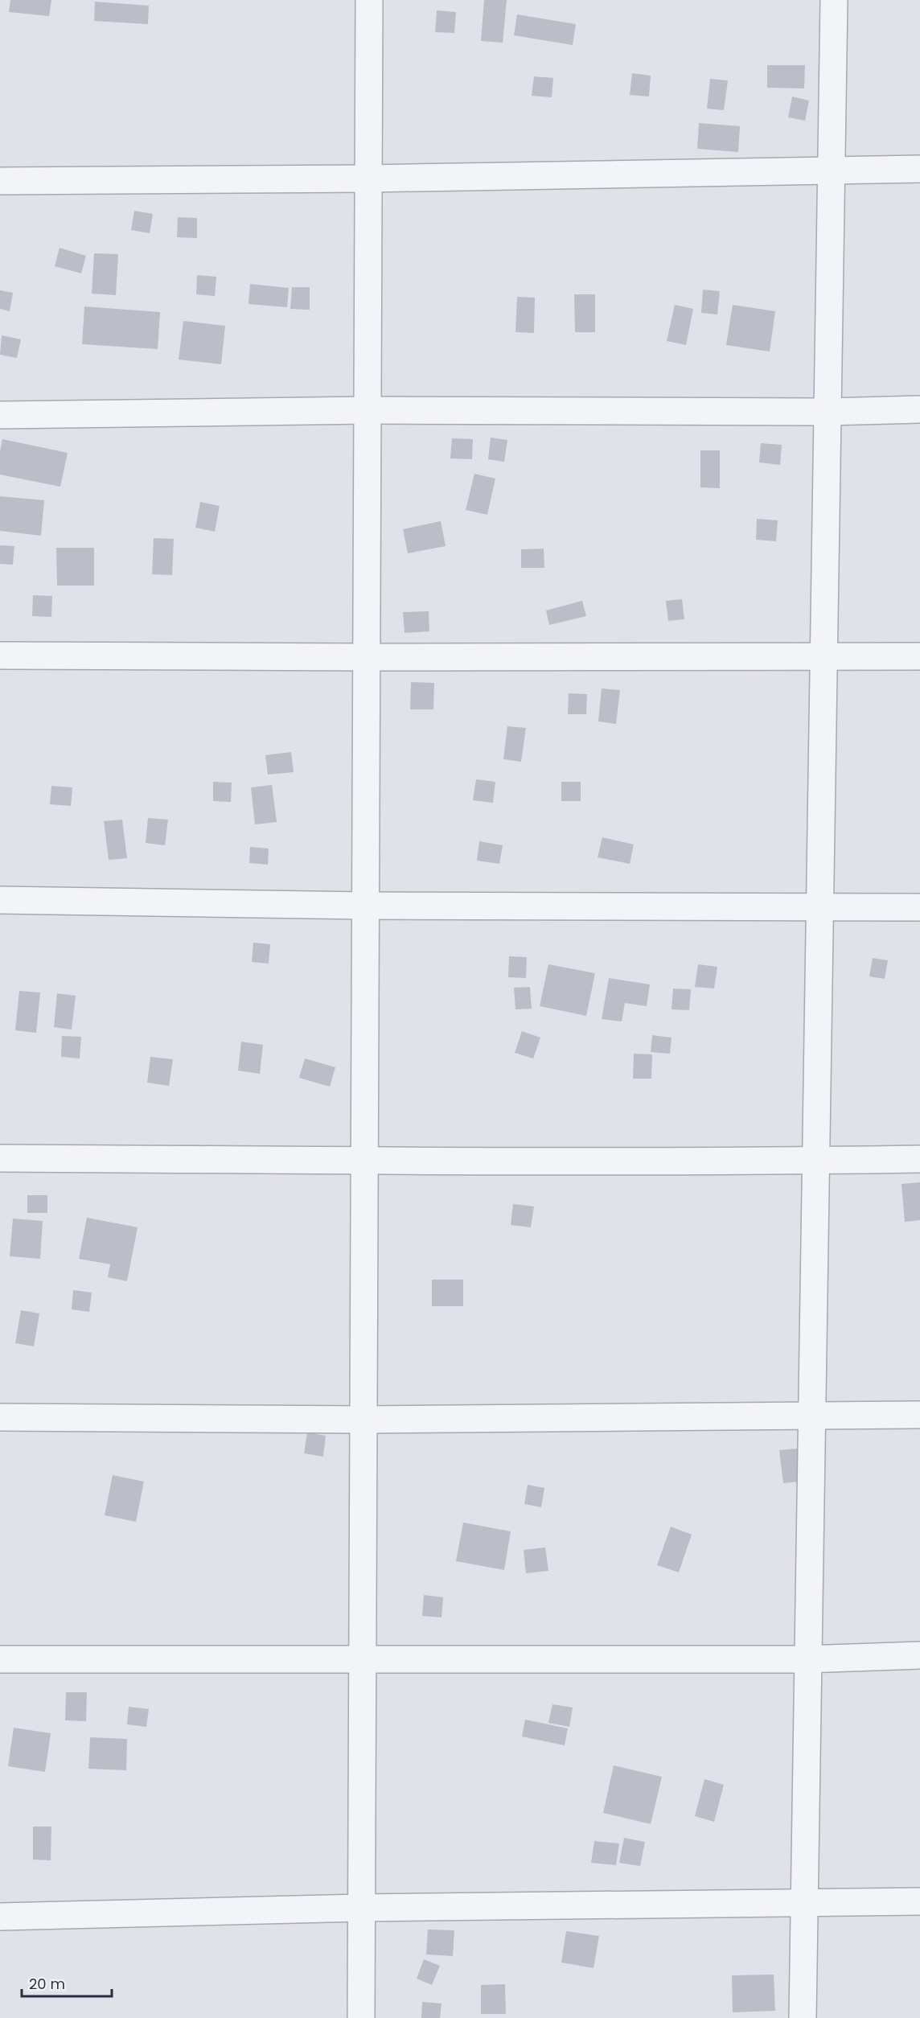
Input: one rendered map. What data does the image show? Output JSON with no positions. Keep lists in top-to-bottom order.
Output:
{
  "scale_bar": "20 m"
}
